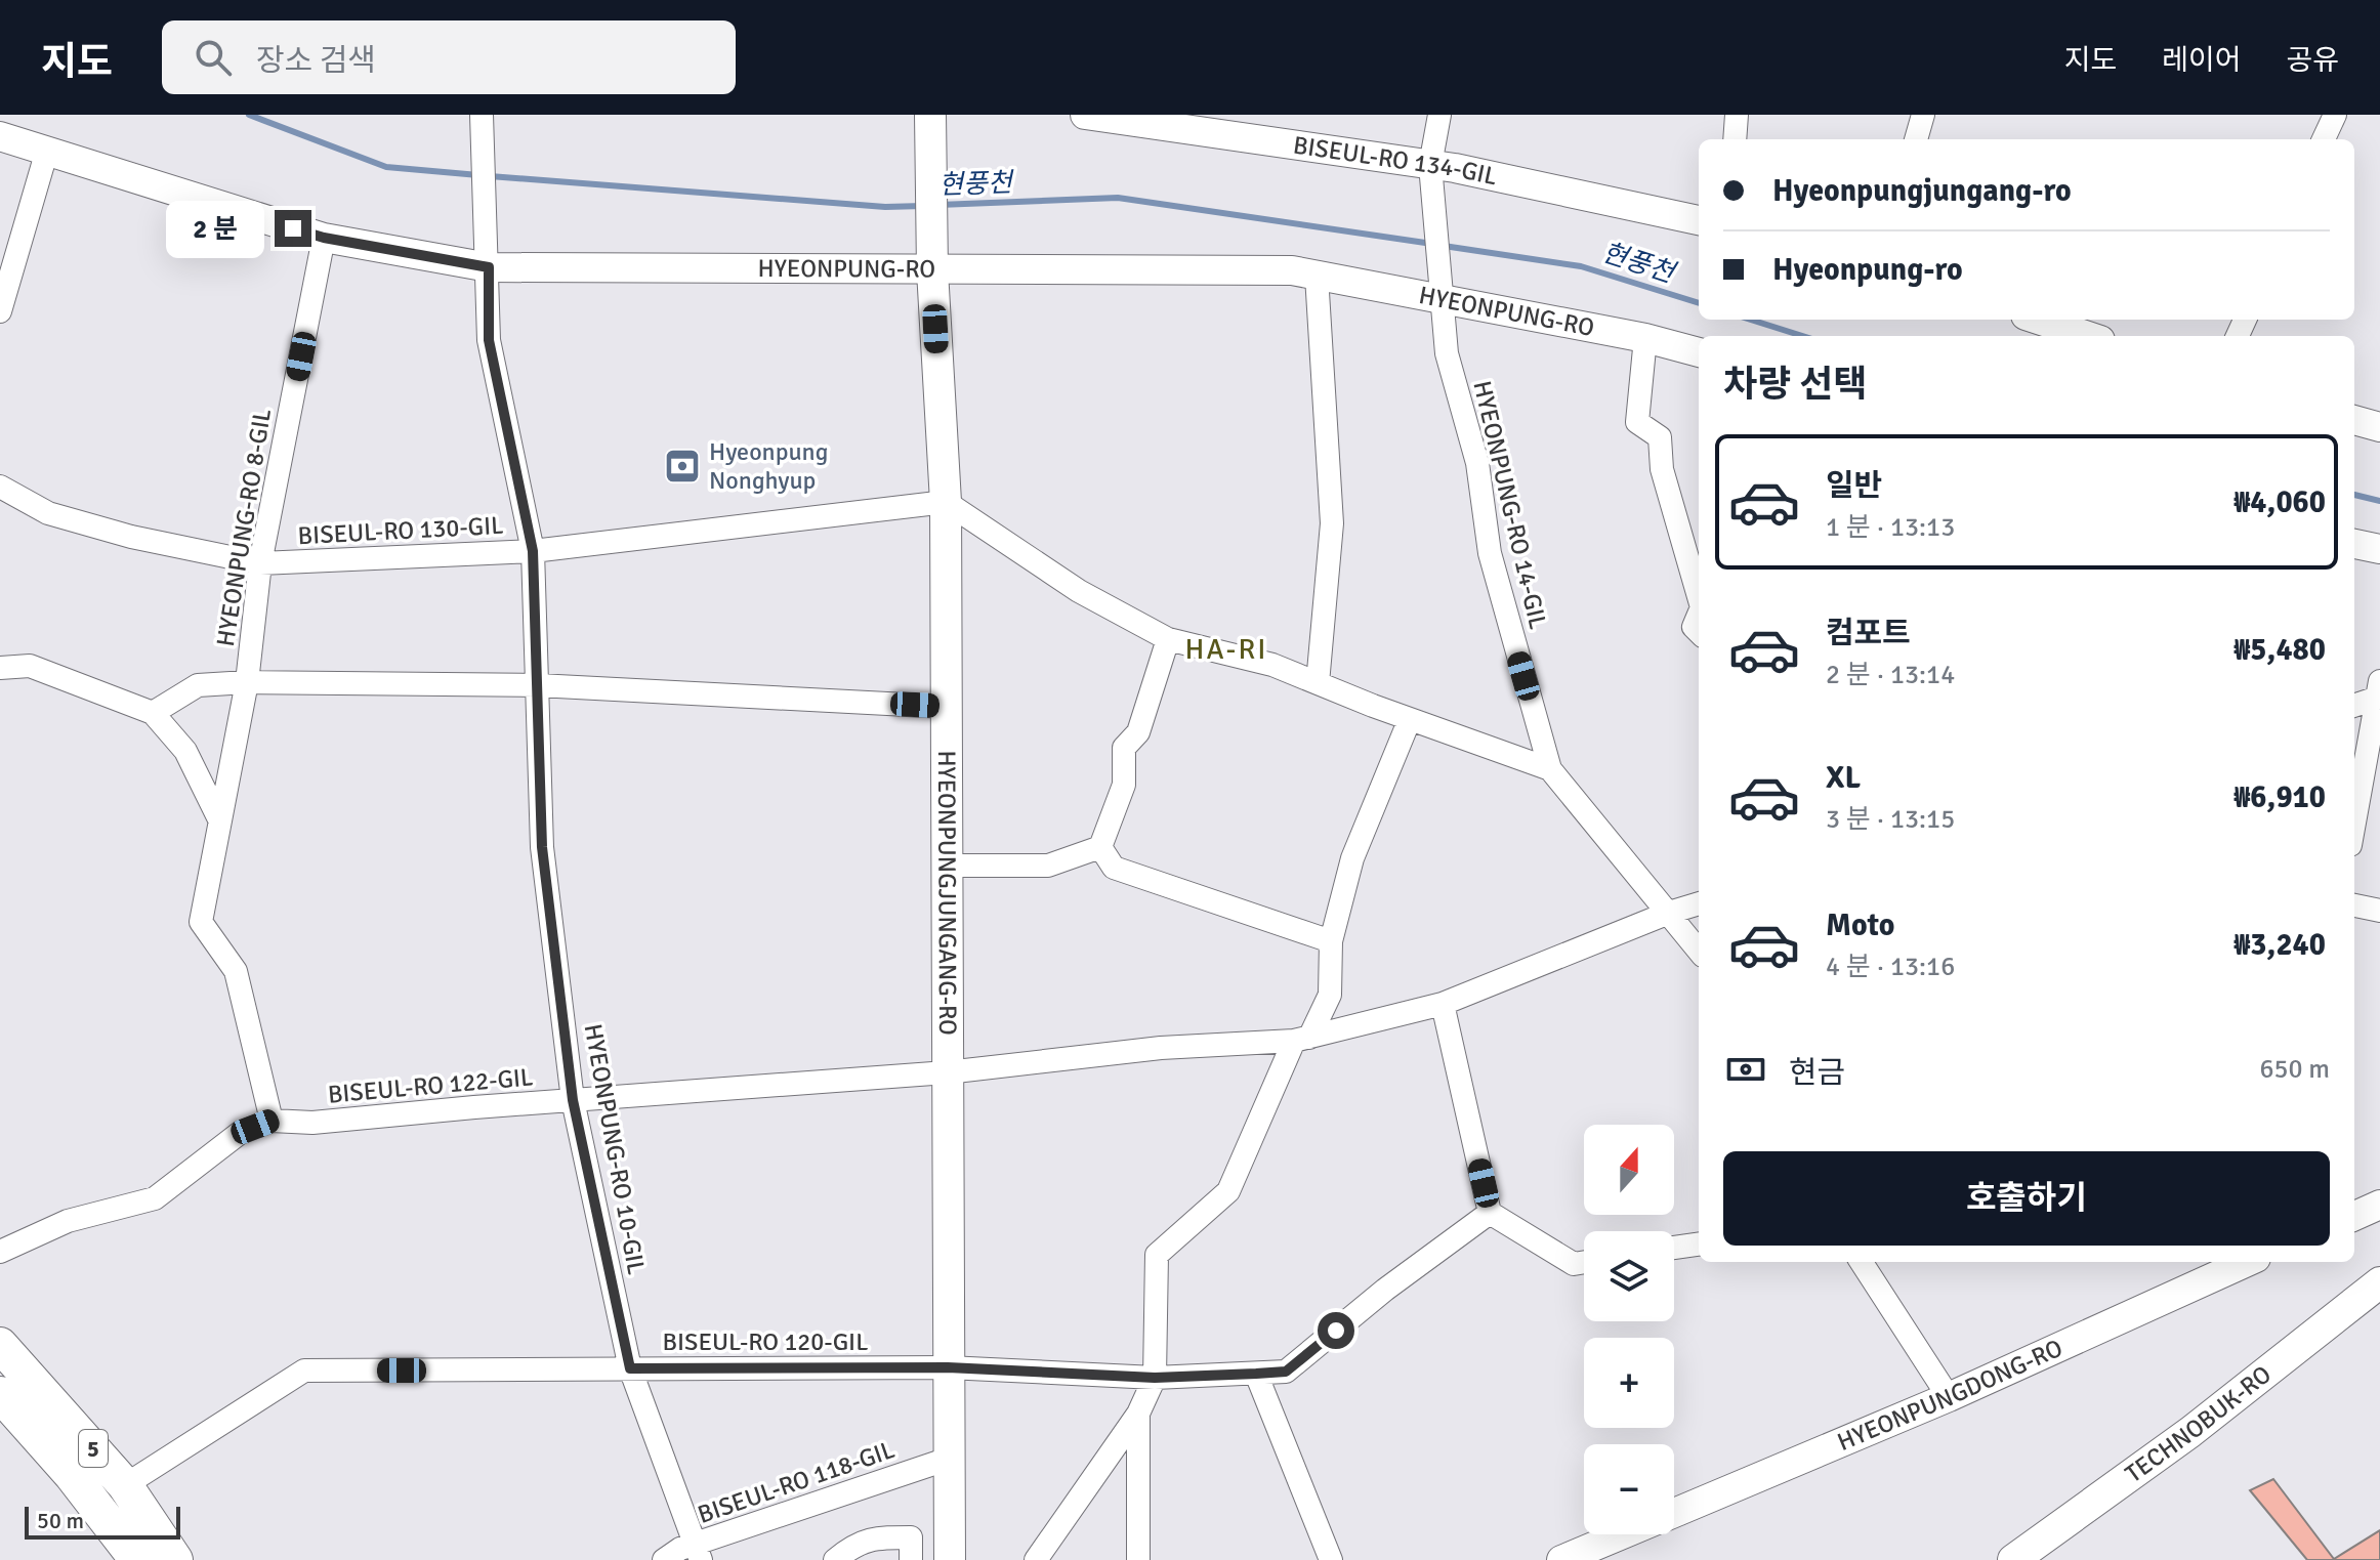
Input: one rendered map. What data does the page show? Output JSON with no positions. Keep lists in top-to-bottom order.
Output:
{
  "streets": {
    "main road": ["HYEONPUNGJUNGANG-RO", "TECHNOBUK-RO", "5"],
    "street": [
      "BISEUL-RO 134-GIL",
      "HYEONPUNG-RO",
      "HYEONPUNG-RO 14-GIL",
      "HYEONPUNG-RO 8-GIL",
      "BISEUL-RO 130-GIL",
      "BISEUL-RO 122-GIL",
      "HYEONPUNG-RO 10-GIL",
      "BISEUL-RO 120-GIL",
      "HYEONPUNGDONG-RO",
      "BISEUL-RO 118-GIL"
    ]
  },
  "crossings": [
    ["BISEUL-RO 134-GIL", "HYEONPUNG-RO 14-GIL"],
    ["HYEONPUNG-RO", "HYEONPUNG-RO 14-GIL"],
    ["HYEONPUNG-RO", "HYEONPUNG-RO 8-GIL"],
    ["HYEONPUNG-RO", "HYEONPUNGJUNGANG-RO"],
    ["HYEONPUNG-RO", "HYEONPUNG-RO 10-GIL"],
    ["HYEONPUNG-RO 8-GIL", "BISEUL-RO 130-GIL"],
    ["HYEONPUNG-RO 8-GIL", "BISEUL-RO 122-GIL"],
    ["HYEONPUNG-RO 8-GIL", "HYEONPUNG-RO 10-GIL"],
    ["BISEUL-RO 130-GIL", "HYEONPUNGJUNGANG-RO"],
    ["BISEUL-RO 130-GIL", "HYEONPUNG-RO 10-GIL"],
    ["HYEONPUNGJUNGANG-RO", "BISEUL-RO 122-GIL"],
    ["HYEONPUNGJUNGANG-RO", "BISEUL-RO 120-GIL"],
    ["HYEONPUNGJUNGANG-RO", "BISEUL-RO 118-GIL"],
    ["BISEUL-RO 122-GIL", "HYEONPUNG-RO 10-GIL"],
    ["HYEONPUNG-RO 10-GIL", "BISEUL-RO 120-GIL"],
    ["HYEONPUNG-RO 10-GIL", "BISEUL-RO 118-GIL"],
    ["BISEUL-RO 120-GIL", "5"]
  ],
  "districts": ["HA-RI"],
  "water": ["현풍천"],
  "places": {
    "bank": ["Hyeonpung Nonghyup"]
  },
  "scale_bar": "50 m",
  "north": "top",
  "page": {
    "header": "지도",
    "search": "장소 검색",
    "nav": ["지도", "레이어", "공유"],
    "banner": ["Hyeonpungjungang-ro", "Hyeonpung-ro"],
    "bubble": "2 분",
    "heading": "차량 선택",
    "list": [
      {
        "name": "일반",
        "note": "1 분 · 13:13",
        "value": "₩4,060"
      },
      {
        "name": "컴포트",
        "note": "2 분 · 13:14",
        "value": "₩5,480"
      },
      {
        "name": "XL",
        "note": "3 분 · 13:15",
        "value": "₩6,910"
      },
      {
        "name": "Moto",
        "note": "4 분 · 13:16",
        "value": "₩3,240"
      }
    ],
    "pay": ["현금", "650 m"],
    "map_buttons": ["+", "−"],
    "buttons": "호출하기",
    "scale": "50 m"
  }
}
